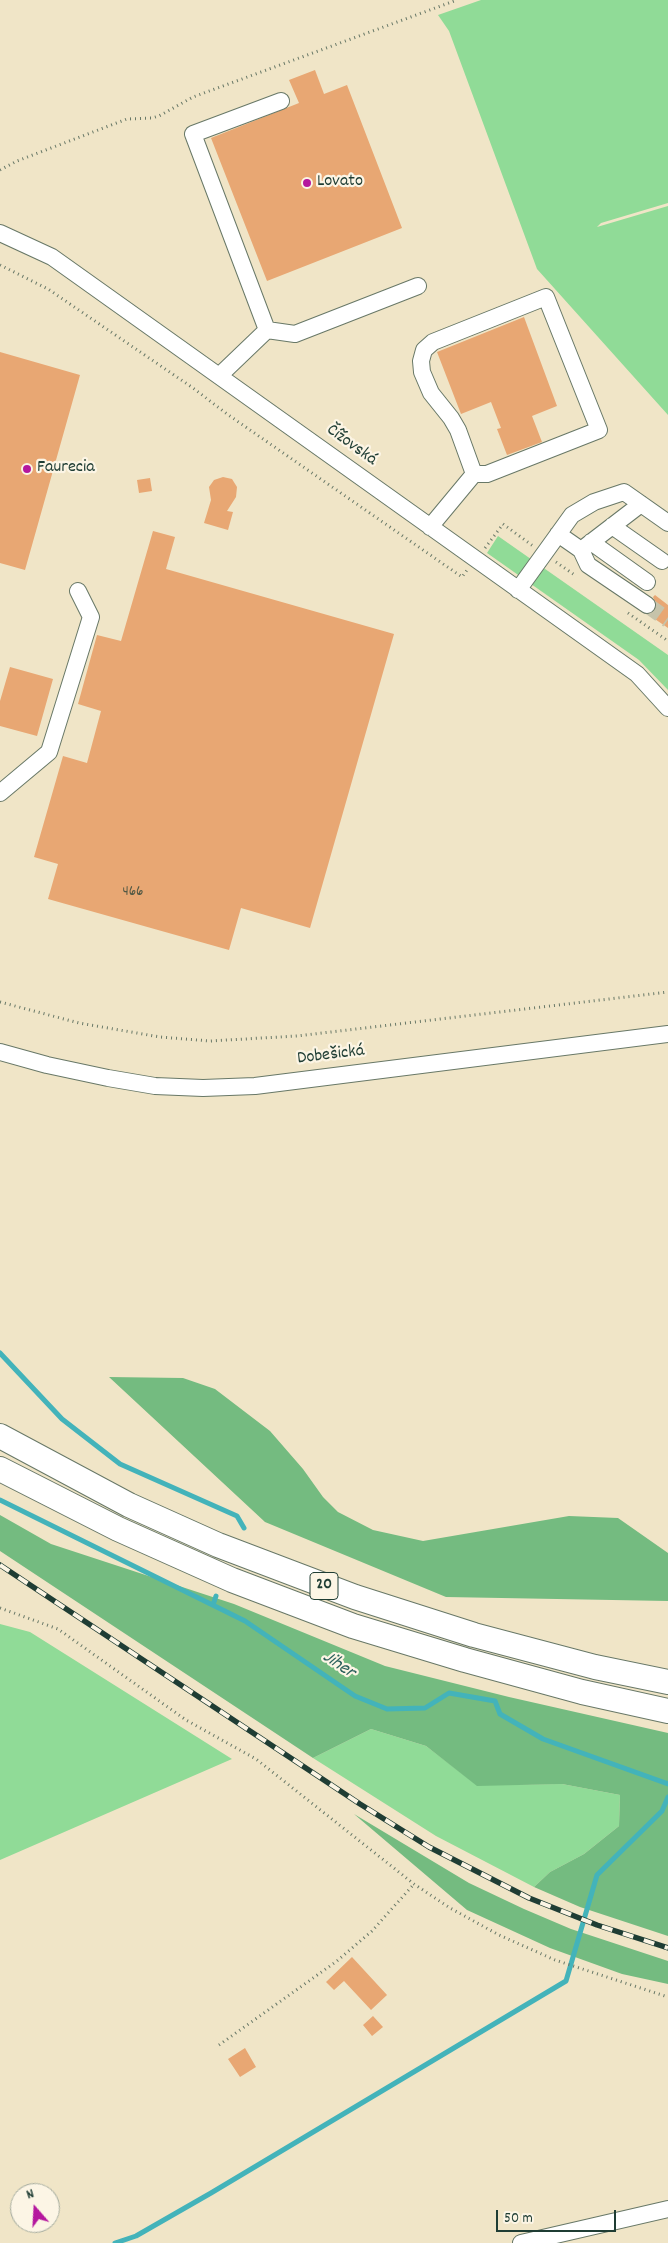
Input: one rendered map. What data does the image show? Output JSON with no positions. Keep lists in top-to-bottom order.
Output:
{
  "streets": {
    "highway": ["20"],
    "street": ["Čížovská", "Dobešická"]
  },
  "water": ["Jiher"],
  "places": ["Lovato", "Faurecia"],
  "house_numbers": ["466"],
  "scale_bar": "50 m",
  "north": "top"
}
